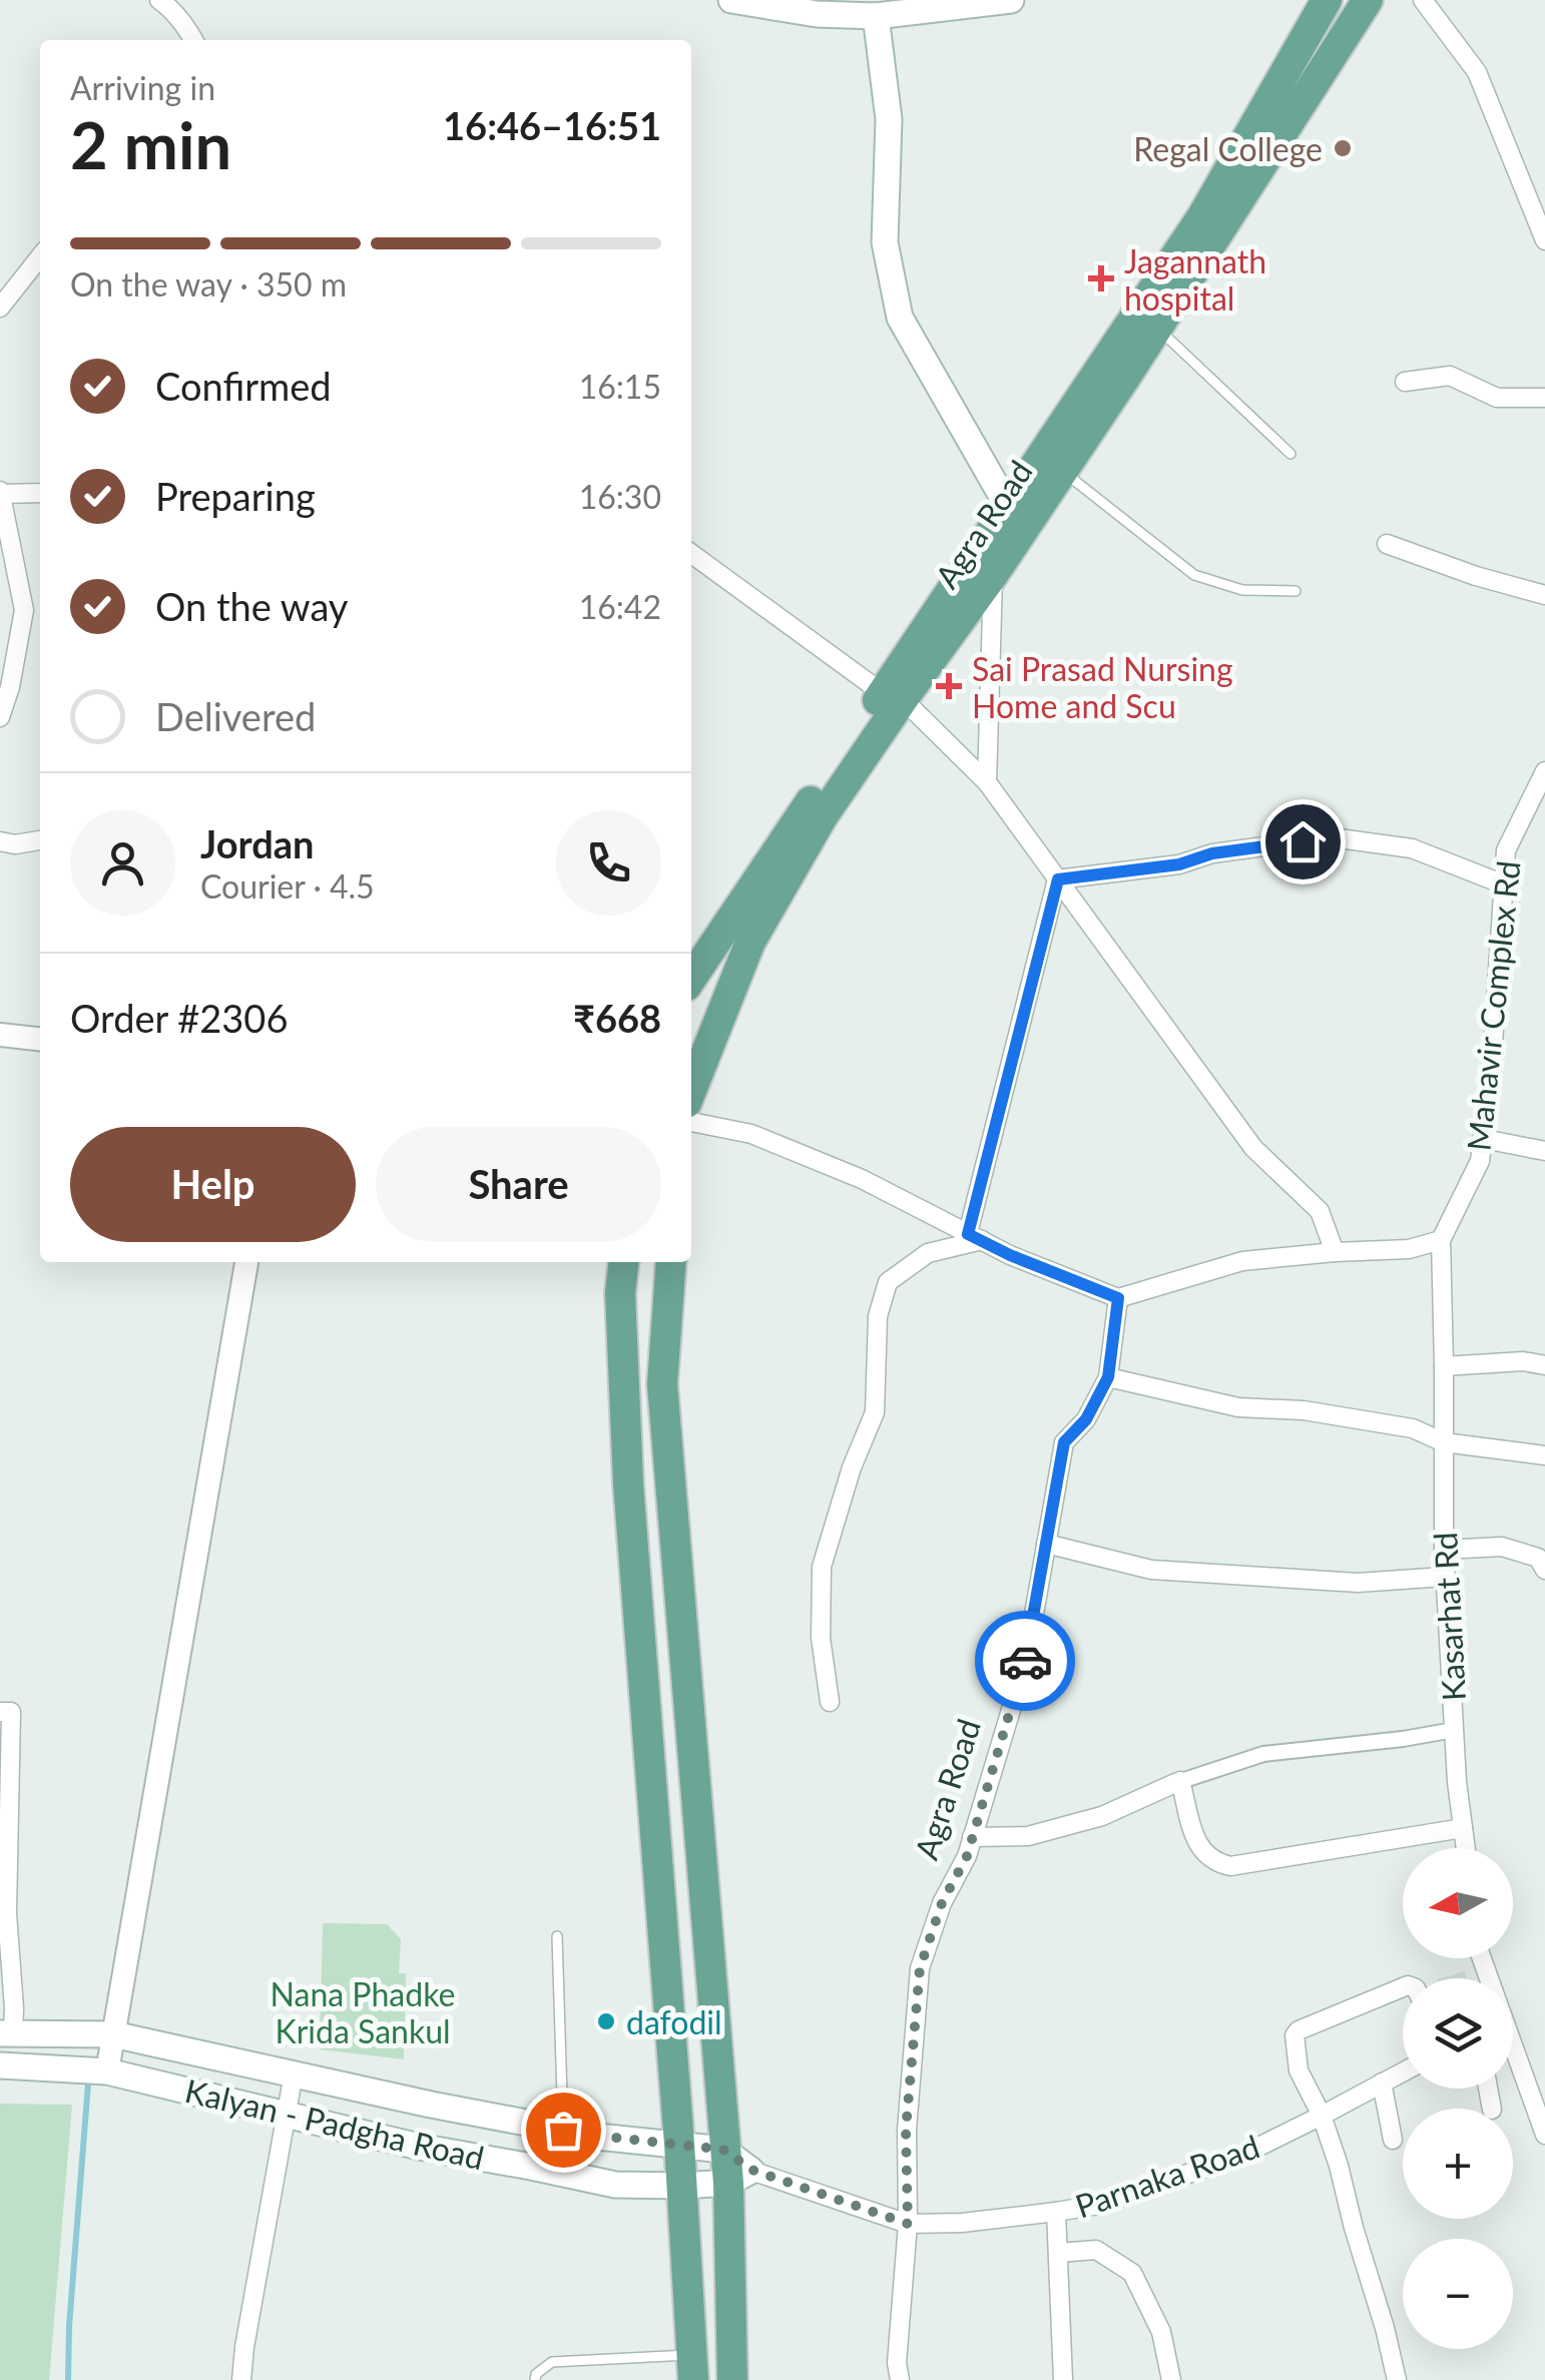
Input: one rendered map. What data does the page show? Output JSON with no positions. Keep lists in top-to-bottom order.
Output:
{
  "streets": {
    "main road": ["Agra Road", "Kalyan - Padgha Road"],
    "street": ["Mahavir Complex Rd", "Kasarhat Rd", "Parnaka Road"]
  },
  "crossings": [
    ["Agra Road", "Parnaka Road"],
    ["Mahavir Complex Rd", "Kasarhat Rd"],
    ["Kalyan - Padgha Road", "Parnaka Road"]
  ],
  "parks": ["Nana Phadke Krida Sankul"],
  "places": {
    "other": ["Regal College", "dafodil"],
    "health": ["Jagannath hospital", "Sai Prasad Nursing Home and Scu"]
  },
  "north": "left",
  "page": {
    "heading": ["2 min", "Arriving in", "16:46–16:51"],
    "panel": [
      "Jordan",
      "Courier · 4.5",
      "Order #2306",
      "₹668"
    ],
    "bar": "On the way · 350 m",
    "list": [
      ["Confirmed", "16:15"],
      ["Preparing", "16:30"],
      ["On the way", "16:42"],
      "Delivered"
    ],
    "buttons": ["Help", "Share"],
    "map_buttons": ["+", "−"]
  }
}
